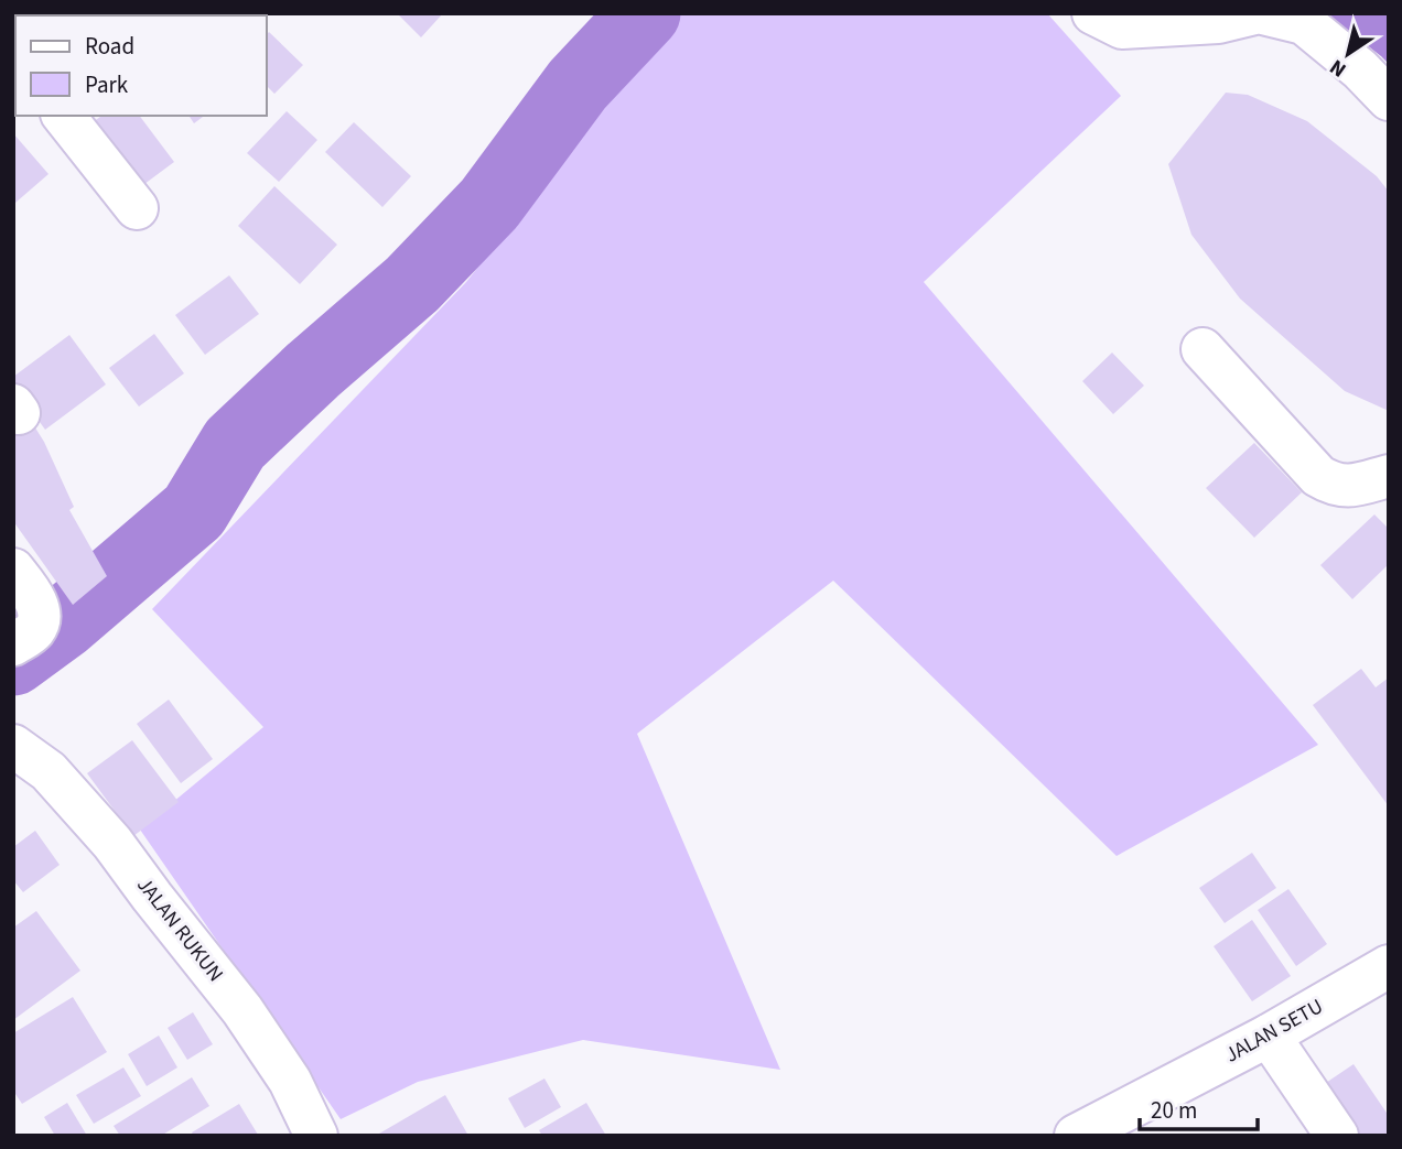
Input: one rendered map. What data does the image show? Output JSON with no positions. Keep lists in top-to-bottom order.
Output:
{
  "streets": {
    "street": ["JALAN RUKUN", "JALAN SETU"]
  },
  "legend": ["Road", "Park"],
  "scale_bar": "20 m",
  "north": "bottom left"
}
